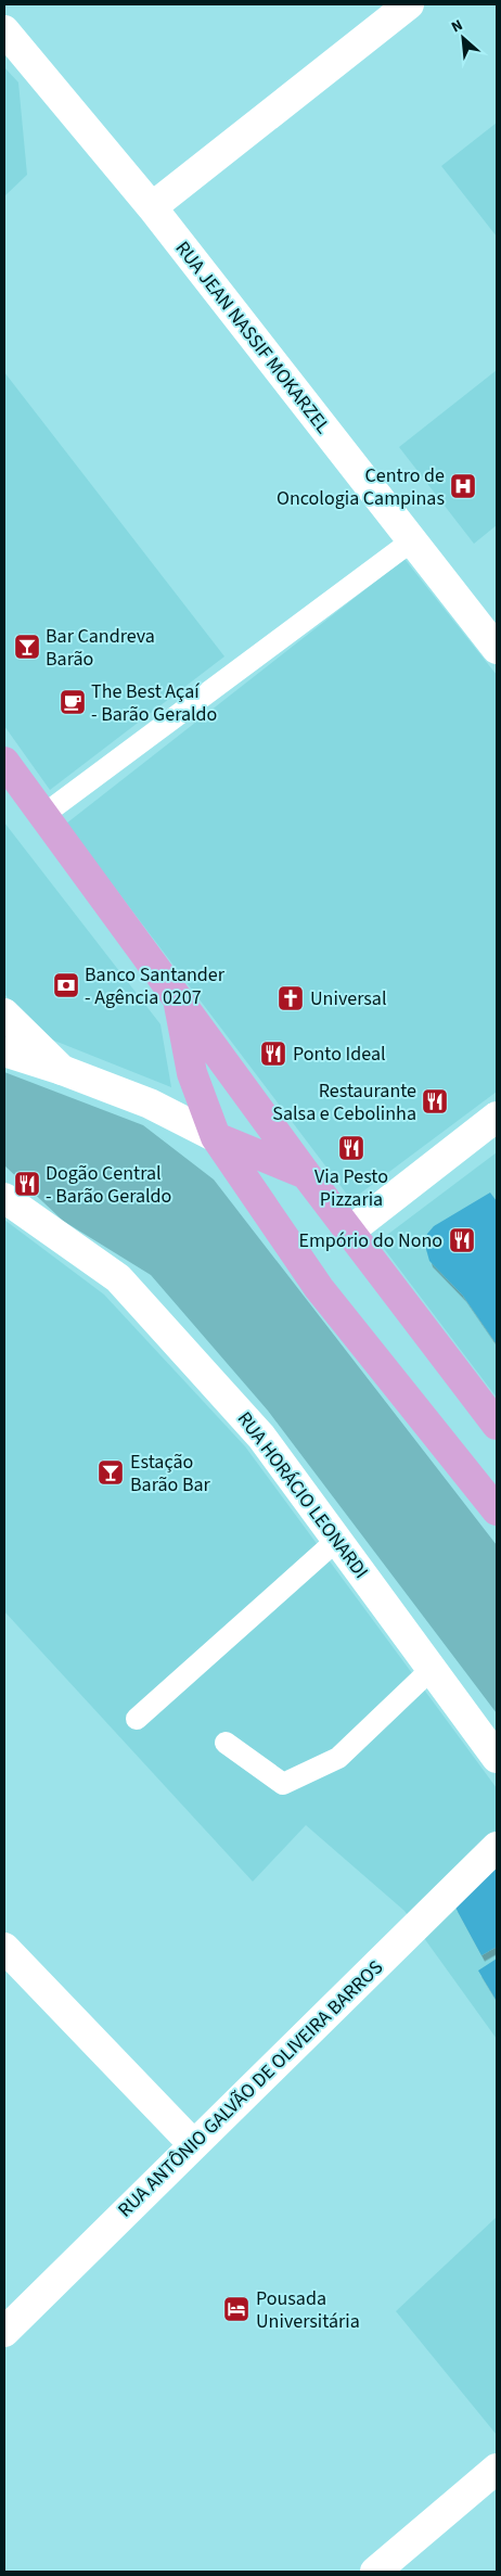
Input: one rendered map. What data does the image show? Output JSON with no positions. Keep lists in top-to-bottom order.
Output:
{
  "streets": {
    "street": ["RUA JEAN NASSIF MOKARZEL", "RUA HORÁCIO LEONARDI", "RUA ANTÔNIO GALVÃO DE OLIVEIRA BARROS"]
  },
  "places": {
    "hospital": ["Centro de Oncologia Campinas"],
    "bar": ["Bar Candreva Barão", "Estação Barão Bar"],
    "cafe": ["The Best Açaí - Barão Geraldo"],
    "bank": ["Banco Santander - Agência 0207"],
    "church": ["Universal"],
    "restaurant": [
      "Ponto Ideal",
      "Restaurante Salsa e Cebolinha",
      "Via Pesto Pizzaria",
      "Dogão Central - Barão Geraldo",
      "Empório do Nono"
    ],
    "hotel": ["Pousada Universitária"]
  },
  "north": "top left"
}
